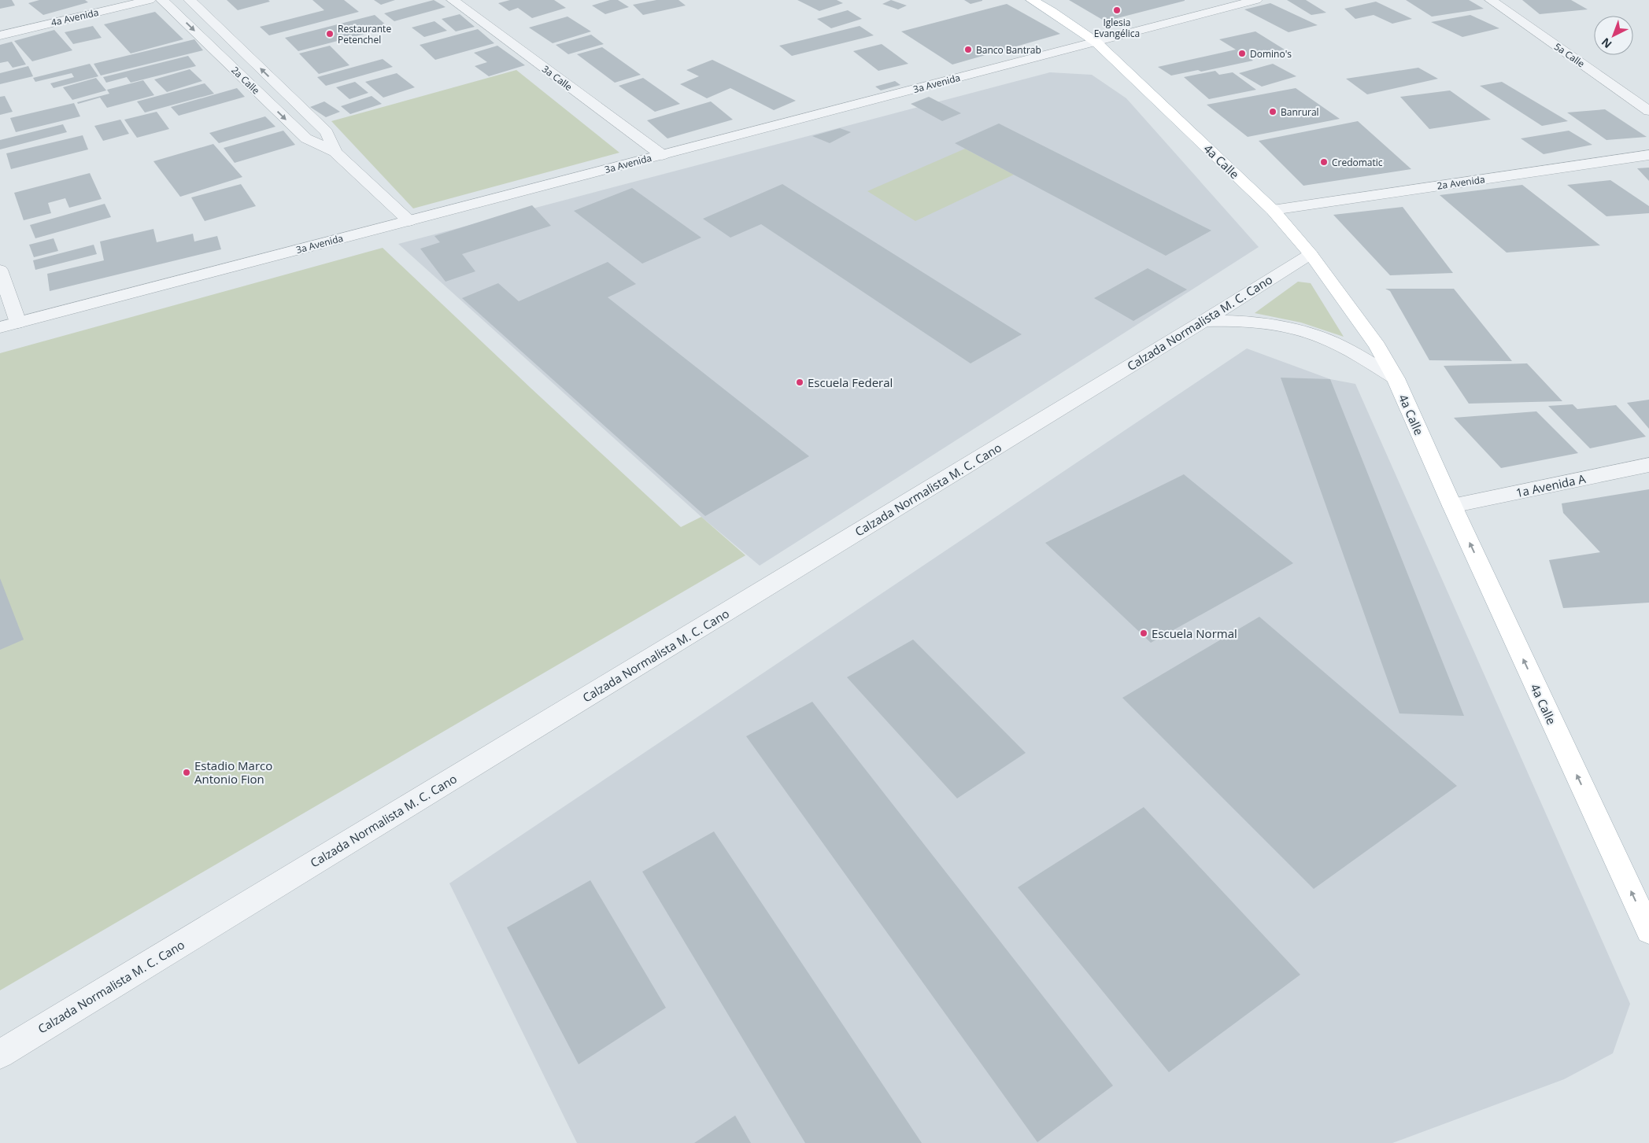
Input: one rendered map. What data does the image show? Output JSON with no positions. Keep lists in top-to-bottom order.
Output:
{
  "streets": {
    "main road": ["4a Calle"],
    "street": [
      "4a Avenida",
      "5a Calle",
      "3a Calle",
      "2a Calle",
      "3a Avenida",
      "2a Avenida",
      "Calzada Normalista M. C. Cano",
      "1a Avenida A"
    ]
  },
  "crossings": [
    ["3a Calle", "3a Avenida"],
    ["2a Calle", "3a Avenida"],
    ["3a Avenida", "4a Calle"],
    ["4a Calle", "2a Avenida"],
    ["4a Calle", "Calzada Normalista M. C. Cano"],
    ["4a Calle", "1a Avenida A"]
  ],
  "one_way": ["4a Calle"],
  "places": [
    "Iglesia Evangélica",
    "Restaurante Petenchel",
    "Banco Bantrab",
    "Domino's",
    "Banrural",
    "Credomatic",
    "Escuela Federal",
    "Escuela Normal",
    "Estadio Marco Antonio Fion"
  ],
  "north": "bottom left"
}
